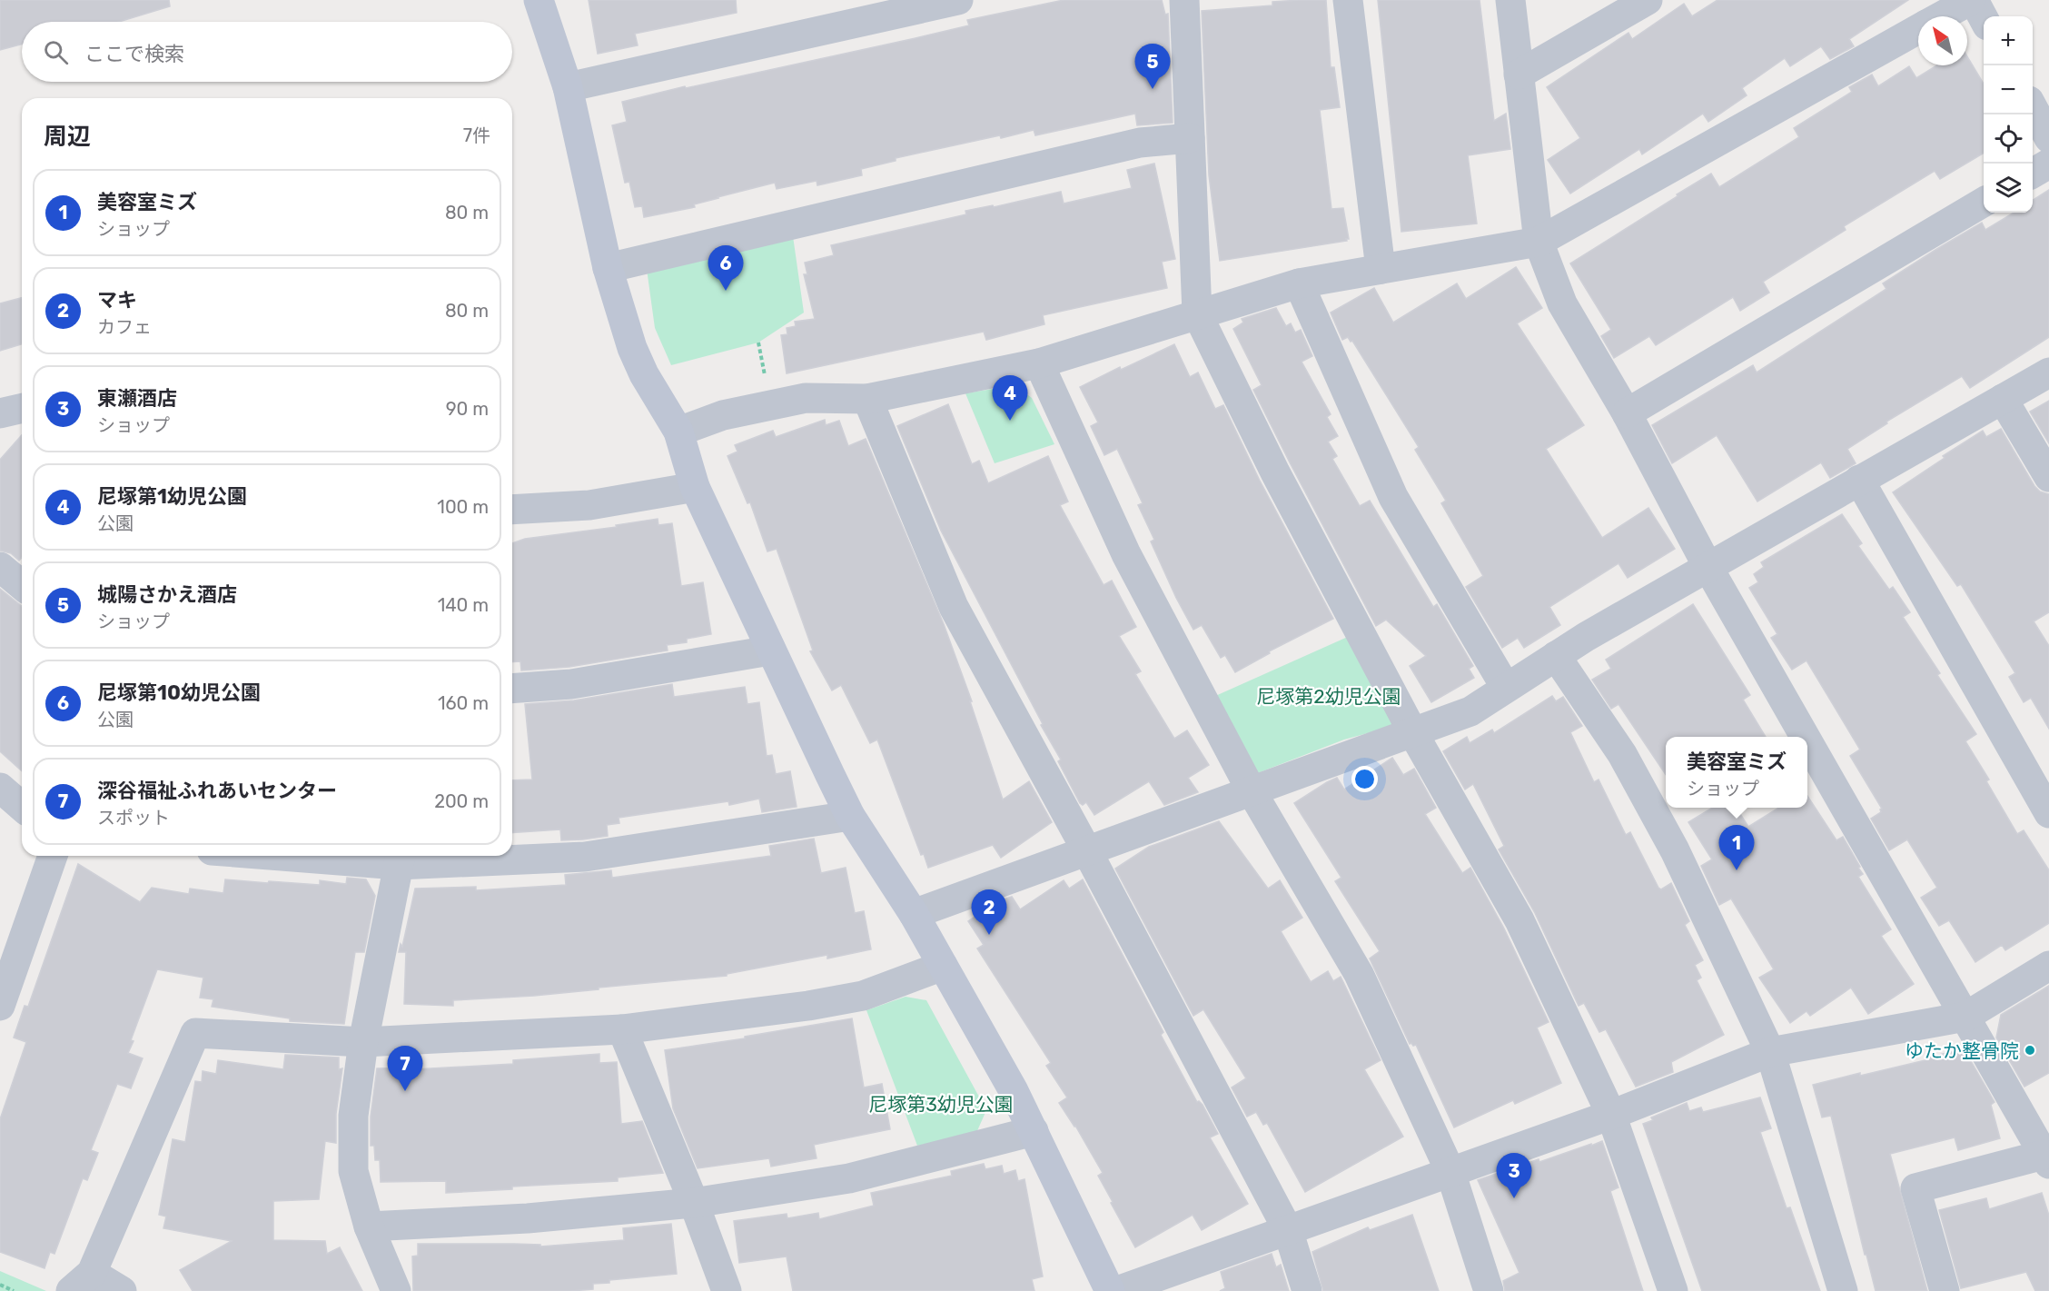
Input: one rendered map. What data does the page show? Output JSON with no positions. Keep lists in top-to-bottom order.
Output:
{
  "parks": ["尼塚第2幼児公園", "尼塚第3幼児公園"],
  "places": ["ゆたか整骨院"],
  "north": "top left",
  "page": {
    "map_buttons": ["+", "−"],
    "search": "ここで検索",
    "pins": [
      "5",
      "6",
      "4",
      "1",
      "2",
      "7",
      "3"
    ],
    "heading": ["周辺", "7件"],
    "list": [
      {
        "mark": "1",
        "name": "美容室ミズ",
        "note": "ショップ",
        "value": "80 m"
      },
      {
        "mark": "2",
        "name": "マキ",
        "note": "カフェ",
        "value": "80 m"
      },
      {
        "mark": "3",
        "name": "東瀬酒店",
        "note": "ショップ",
        "value": "90 m"
      },
      {
        "mark": "4",
        "name": "尼塚第1幼児公園",
        "note": "公園",
        "value": "100 m"
      },
      {
        "mark": "5",
        "name": "城陽さかえ酒店",
        "note": "ショップ",
        "value": "140 m"
      },
      {
        "mark": "6",
        "name": "尼塚第10幼児公園",
        "note": "公園",
        "value": "160 m"
      },
      {
        "mark": "7",
        "name": "深谷福祉ふれあいセンター",
        "note": "スポット",
        "value": "200 m"
      }
    ],
    "popup": ["美容室ミズ", "ショップ"]
  }
}
